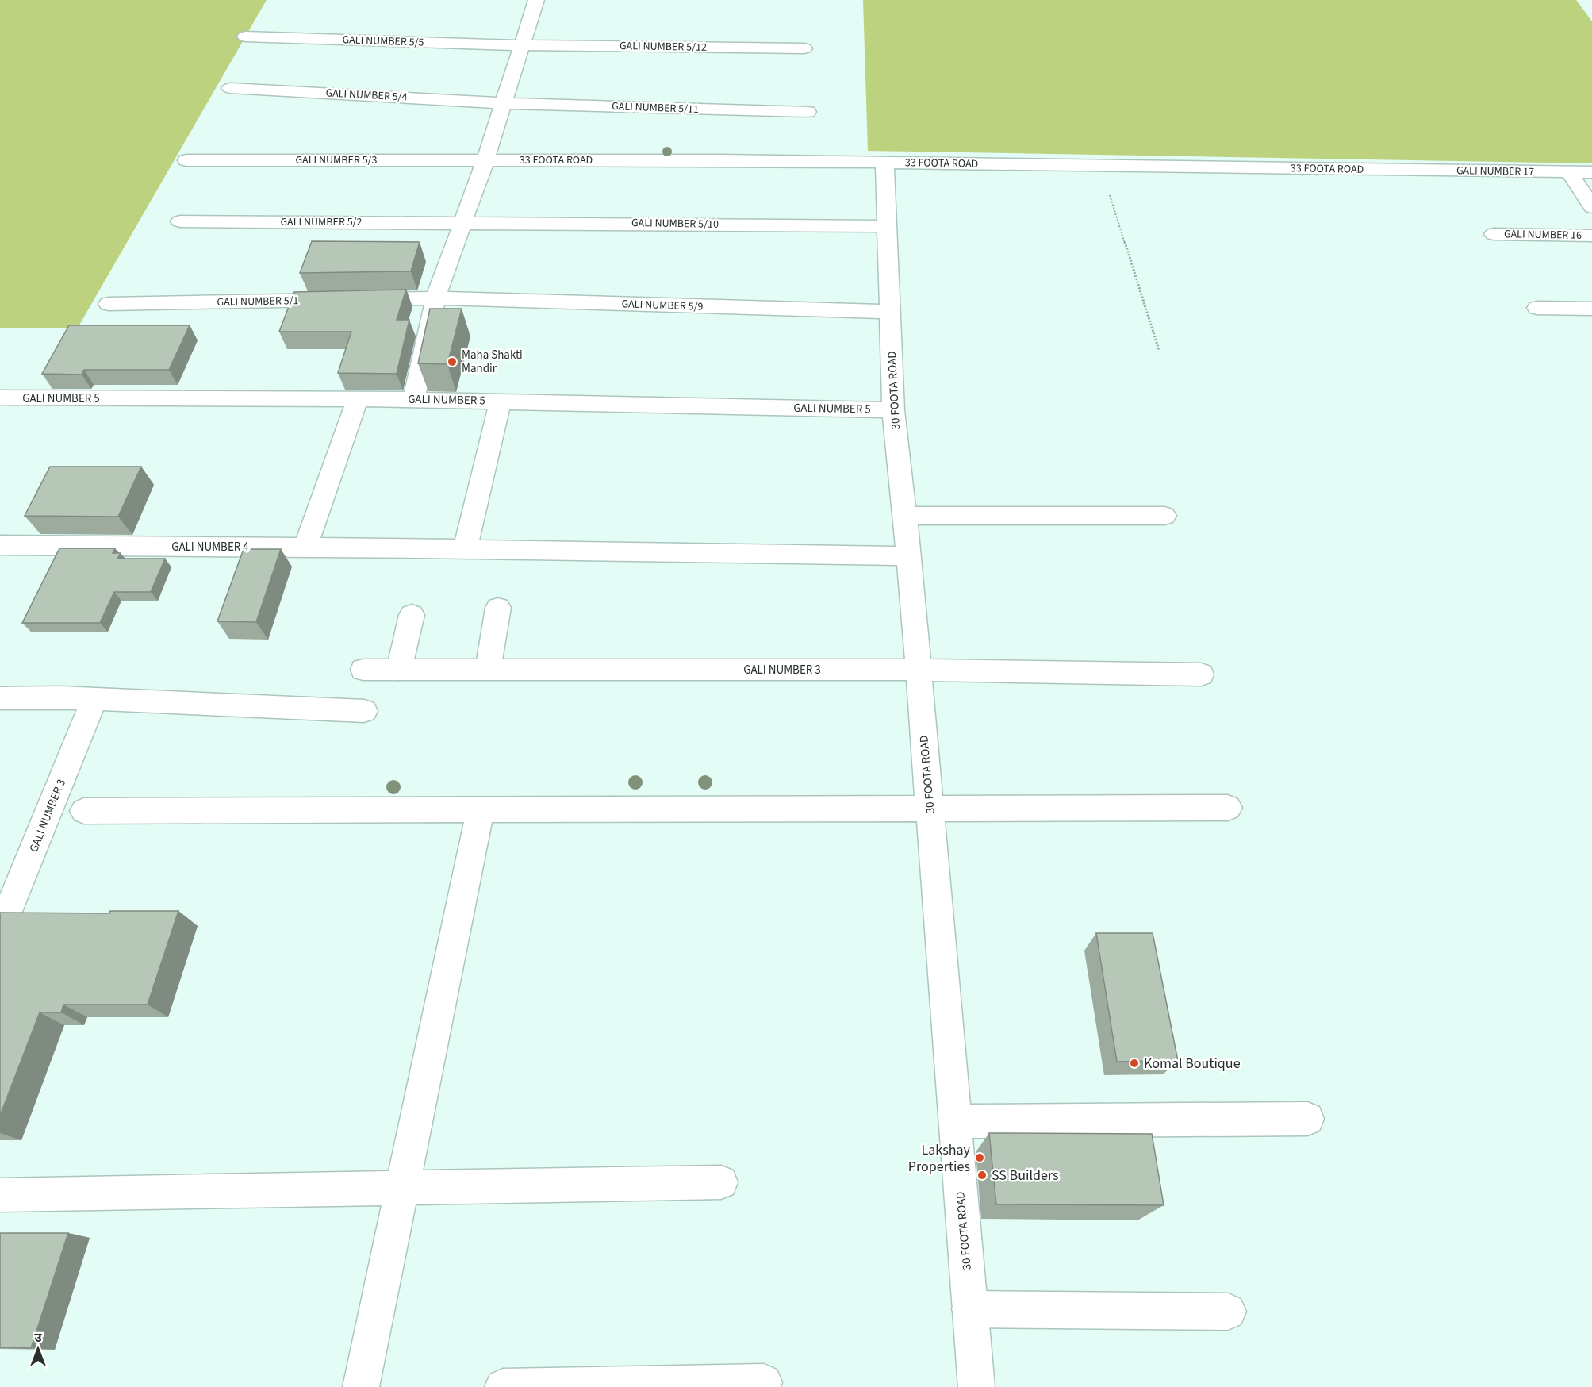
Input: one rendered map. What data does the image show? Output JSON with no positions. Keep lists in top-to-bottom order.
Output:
{
  "streets": {
    "street": [
      "GALI NUMBER 5/5",
      "GALI NUMBER 5/12",
      "GALI NUMBER 5/4",
      "GALI NUMBER 5/11",
      "GALI NUMBER 5/3",
      "33 FOOTA ROAD",
      "GALI NUMBER 17",
      "GALI NUMBER 5/2",
      "GALI NUMBER 5/10",
      "GALI NUMBER 16",
      "GALI NUMBER 5/1",
      "GALI NUMBER 5/9",
      "30 FOOTA ROAD",
      "GALI NUMBER 5",
      "GALI NUMBER 4",
      "GALI NUMBER 3"
    ]
  },
  "crossings": [
    ["GALI NUMBER 5/5", "GALI NUMBER 5/12"],
    ["GALI NUMBER 5/4", "GALI NUMBER 5/11"],
    ["GALI NUMBER 5/3", "33 FOOTA ROAD"],
    ["33 FOOTA ROAD", "GALI NUMBER 17"],
    ["33 FOOTA ROAD", "30 FOOTA ROAD"],
    ["GALI NUMBER 5/2", "GALI NUMBER 5/10"],
    ["GALI NUMBER 5/10", "30 FOOTA ROAD"],
    ["GALI NUMBER 5/1", "GALI NUMBER 5/9"],
    ["GALI NUMBER 5/9", "30 FOOTA ROAD"],
    ["30 FOOTA ROAD", "GALI NUMBER 5"],
    ["30 FOOTA ROAD", "GALI NUMBER 4"],
    ["30 FOOTA ROAD", "GALI NUMBER 3"]
  ],
  "places": [
    "Maha Shakti Mandir",
    "Komal Boutique",
    "Lakshay Properties",
    "SS Builders"
  ],
  "north": "top"
}
